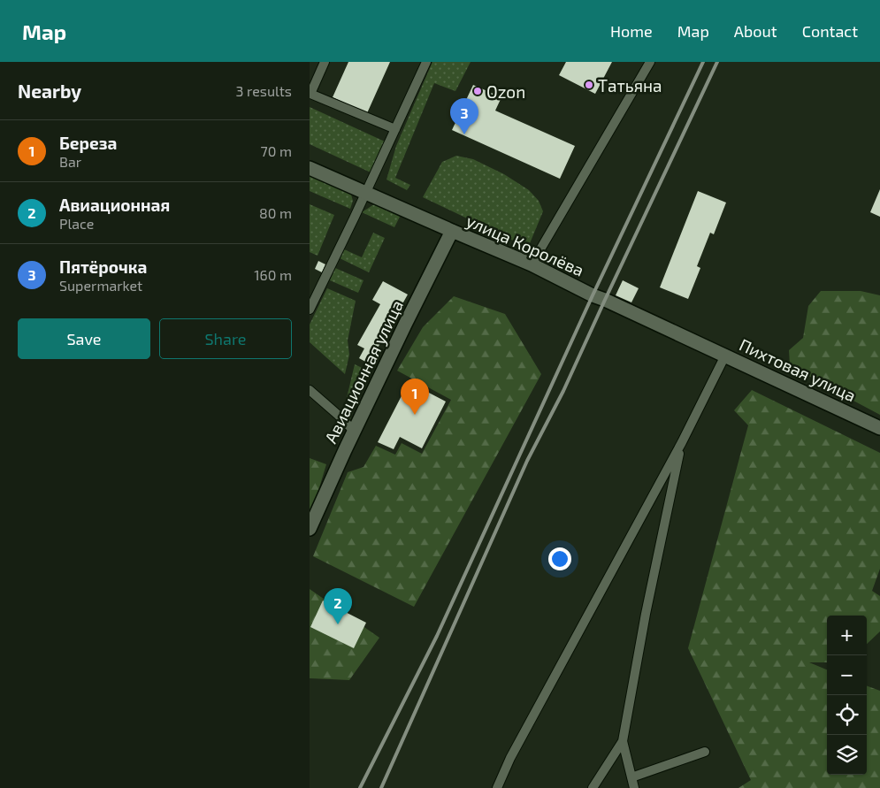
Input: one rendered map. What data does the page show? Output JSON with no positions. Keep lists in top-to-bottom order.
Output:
{
  "streets": {
    "street": ["улица Королёва", "Пихтовая улица", "Авиационная улица"]
  },
  "crossings": [
    ["улица Королёва", "Пихтовая улица"],
    ["улица Королёва", "Авиационная улица"]
  ],
  "places": ["Татьяна", "Ozon"],
  "page": {
    "header": "Map",
    "nav": [
      "Home",
      "Map",
      "About",
      "Contact"
    ],
    "heading": ["Nearby", "3 results"],
    "pins": ["3", "1", "2"],
    "list": [
      {
        "mark": "1",
        "name": "Береза",
        "note": "Bar",
        "value": "70 m"
      },
      {
        "mark": "2",
        "name": "Авиационная",
        "note": "Place",
        "value": "80 m"
      },
      {
        "mark": "3",
        "name": "Пятёрочка",
        "note": "Supermarket",
        "value": "160 m"
      }
    ],
    "buttons": ["Save", "Share"],
    "map_buttons": ["+", "−"]
  }
}
